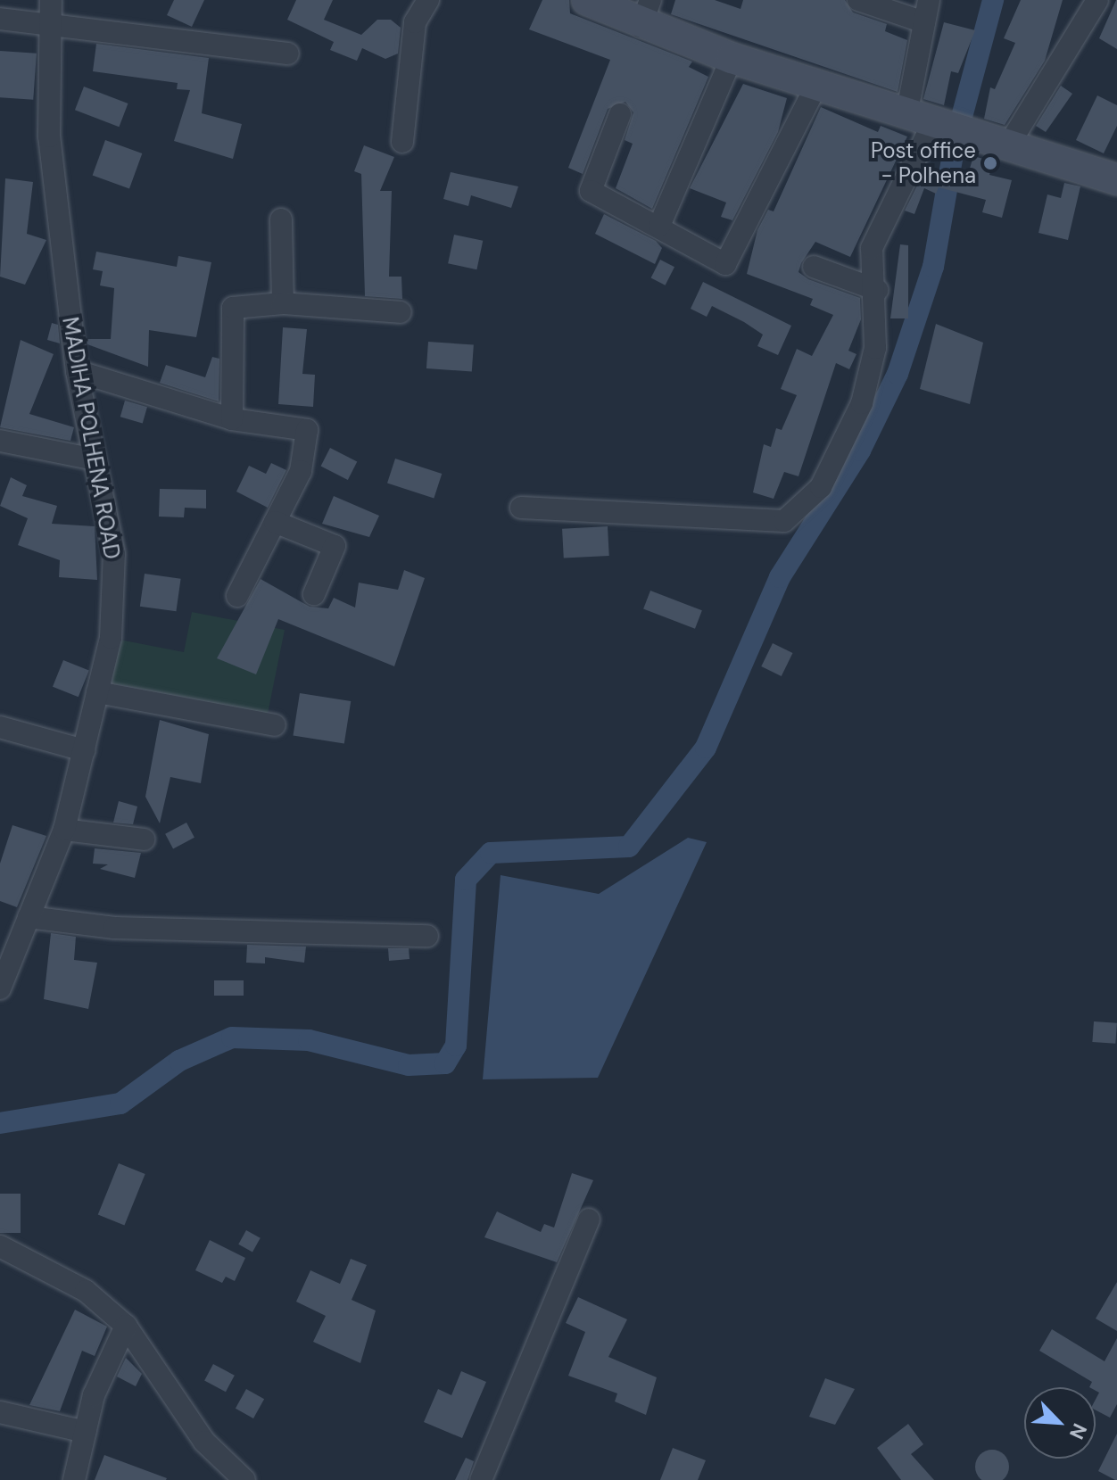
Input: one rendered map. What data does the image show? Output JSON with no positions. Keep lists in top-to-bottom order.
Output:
{
  "streets": {
    "street": ["MADIHA POLHENA ROAD"]
  },
  "places": ["Post office - Polhena"],
  "north": "bottom right"
}
